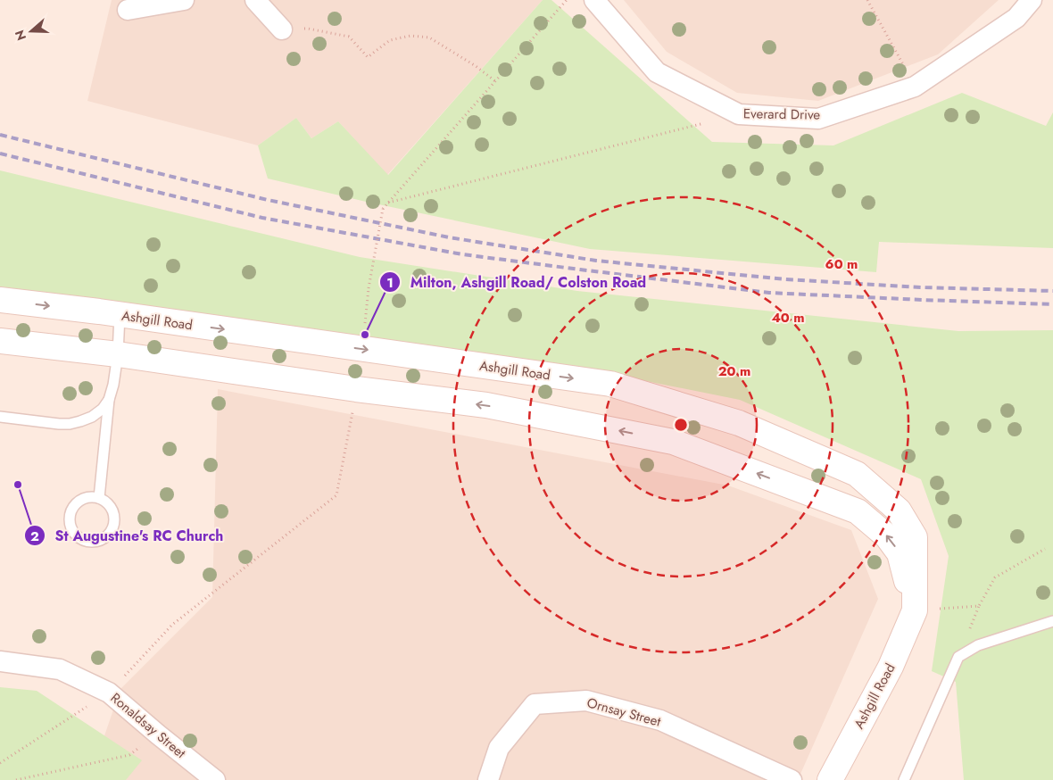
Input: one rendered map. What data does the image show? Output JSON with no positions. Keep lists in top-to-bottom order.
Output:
{
  "streets": {
    "street": [
      "Everard Drive",
      "Ashgill Road",
      "Ornsay Street",
      "Ronaldsay Street"
    ]
  },
  "places": ["Milton, Ashgill Road/ Colston Road", "St Augustine's RC Church"],
  "north": "left",
  "rings": ["60 m", "40 m", "20 m"]
}
